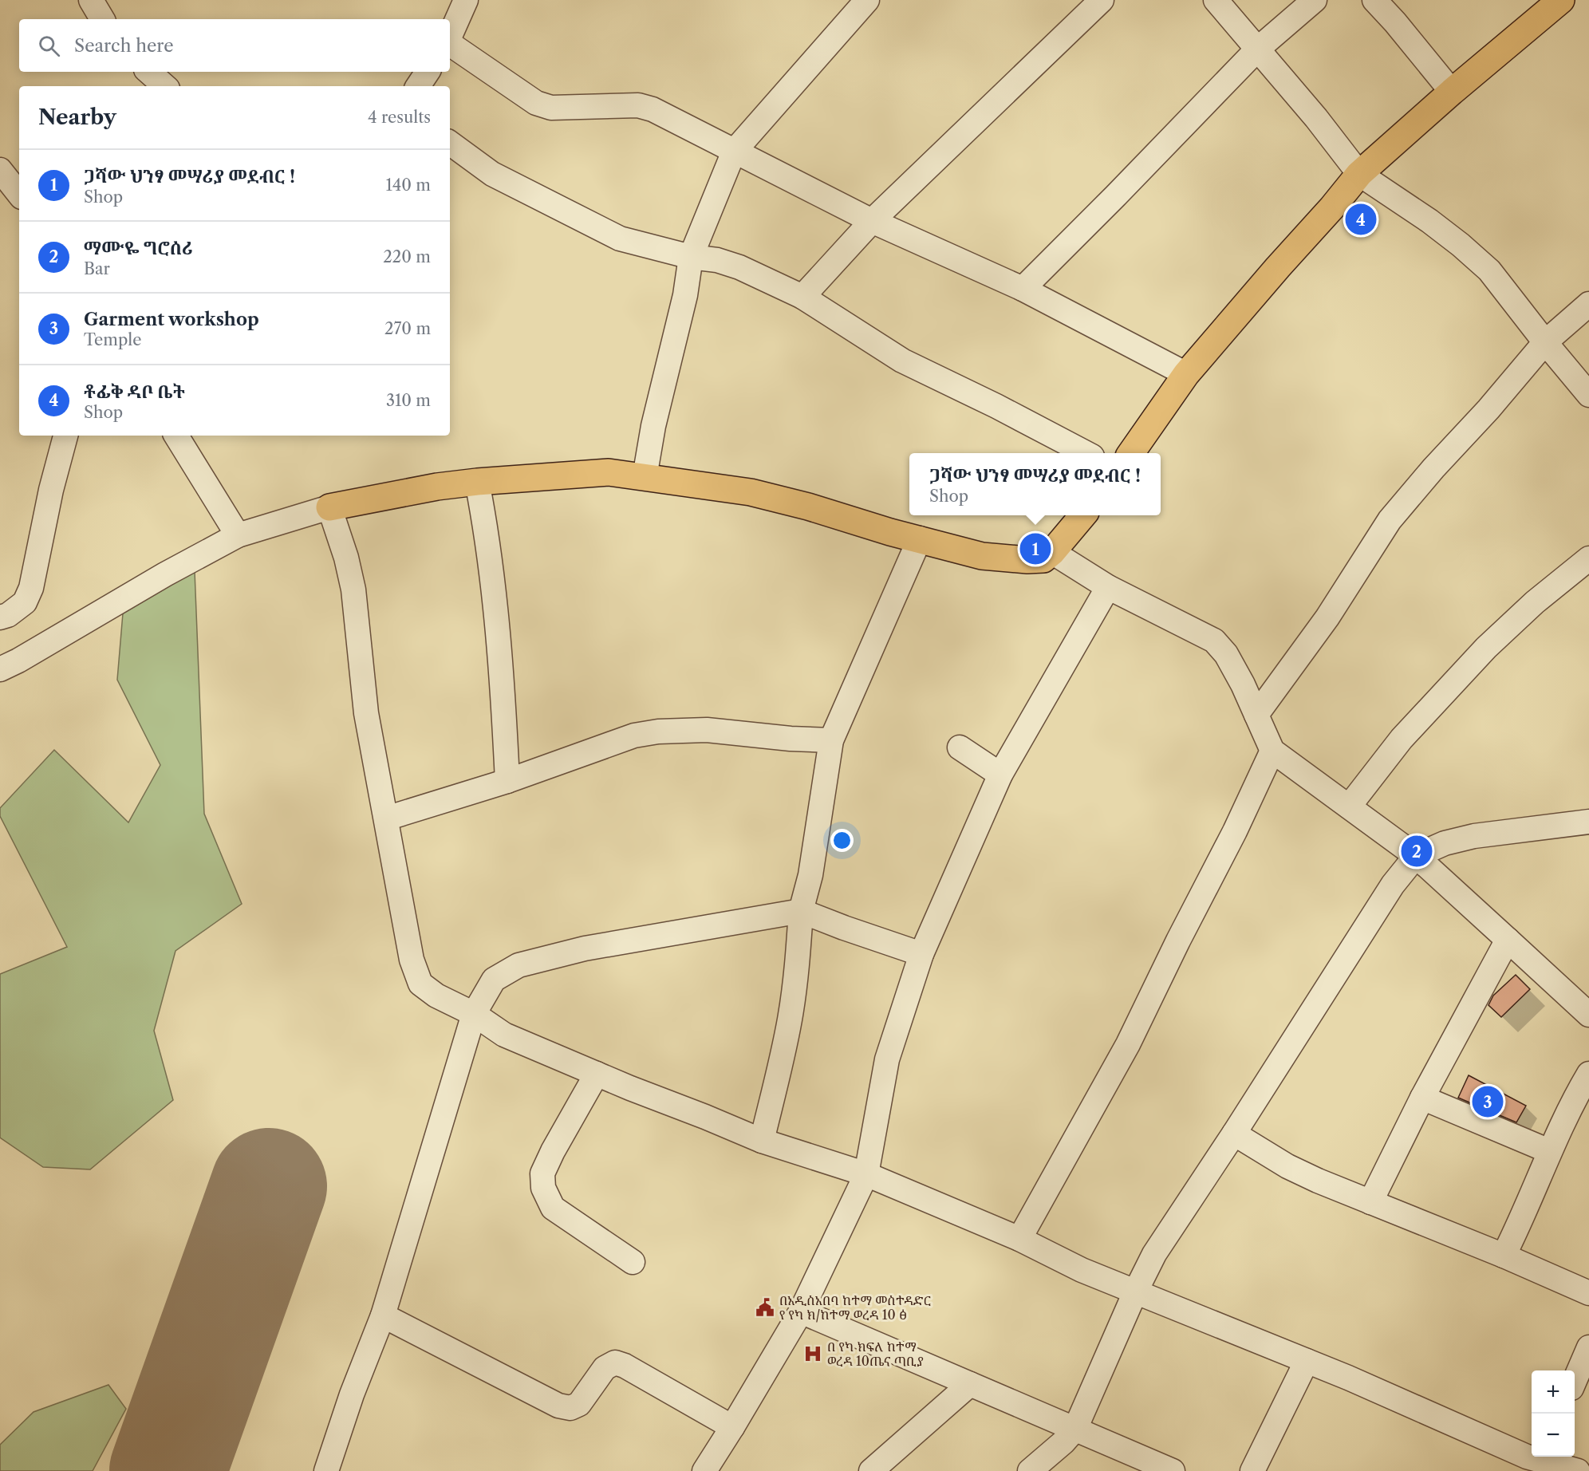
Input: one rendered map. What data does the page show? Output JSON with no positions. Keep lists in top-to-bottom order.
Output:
{
  "places": {
    "public building": ["በአዲስአበባ ከተማ መስተዳድር የ የካ ክ/ከተማ ወረዳ 10 ፅ"],
    "hospital": ["በ የካ ክፍለ ከተማ ወረዳ 10ጤና ጣቢያ"]
  },
  "page": {
    "search": "Search here",
    "heading": ["Nearby", "4 results"],
    "list": [
      {
        "mark": "1",
        "name": "ጋሻው ህንፃ መሣሪያ መደብር !",
        "note": "Shop",
        "value": "140 m"
      },
      {
        "mark": "2",
        "name": "ማሙዬ ግሮሰሪ",
        "note": "Bar",
        "value": "220 m"
      },
      {
        "mark": "3",
        "name": "Garment workshop",
        "note": "Temple",
        "value": "270 m"
      },
      {
        "mark": "4",
        "name": "ቶፊቅ ዳቦ ቤት",
        "note": "Shop",
        "value": "310 m"
      }
    ],
    "pins": [
      "4",
      "1",
      "2",
      "3"
    ],
    "popup": ["ጋሻው ህንፃ መሣሪያ መደብር !", "Shop"],
    "map_buttons": ["+", "−"]
  }
}
